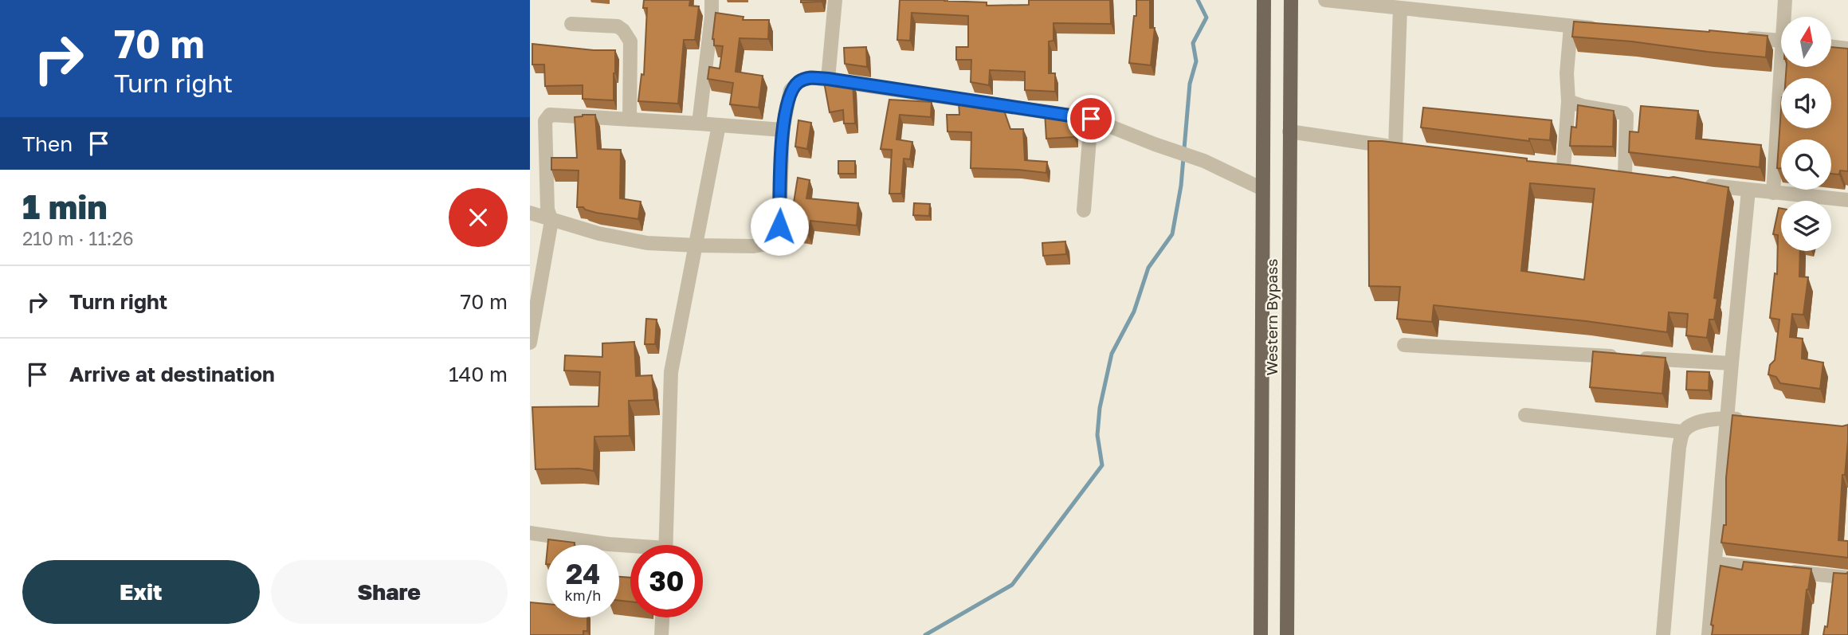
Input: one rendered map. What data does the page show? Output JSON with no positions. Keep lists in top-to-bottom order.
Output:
{
  "streets": {
    "main road": ["Western Bypass"]
  },
  "north": "top",
  "page": {
    "turn": ["70 m", "Turn right"],
    "then": "Then",
    "heading": ["1 min", "210 m · 11:26"],
    "list": [
      {
        "name": "Turn right",
        "value": "70 m"
      },
      {
        "name": "Arrive at destination",
        "value": "140 m"
      }
    ],
    "speed": "24 km/h",
    "limit": "30",
    "buttons": ["Exit", "Share"]
  }
}
